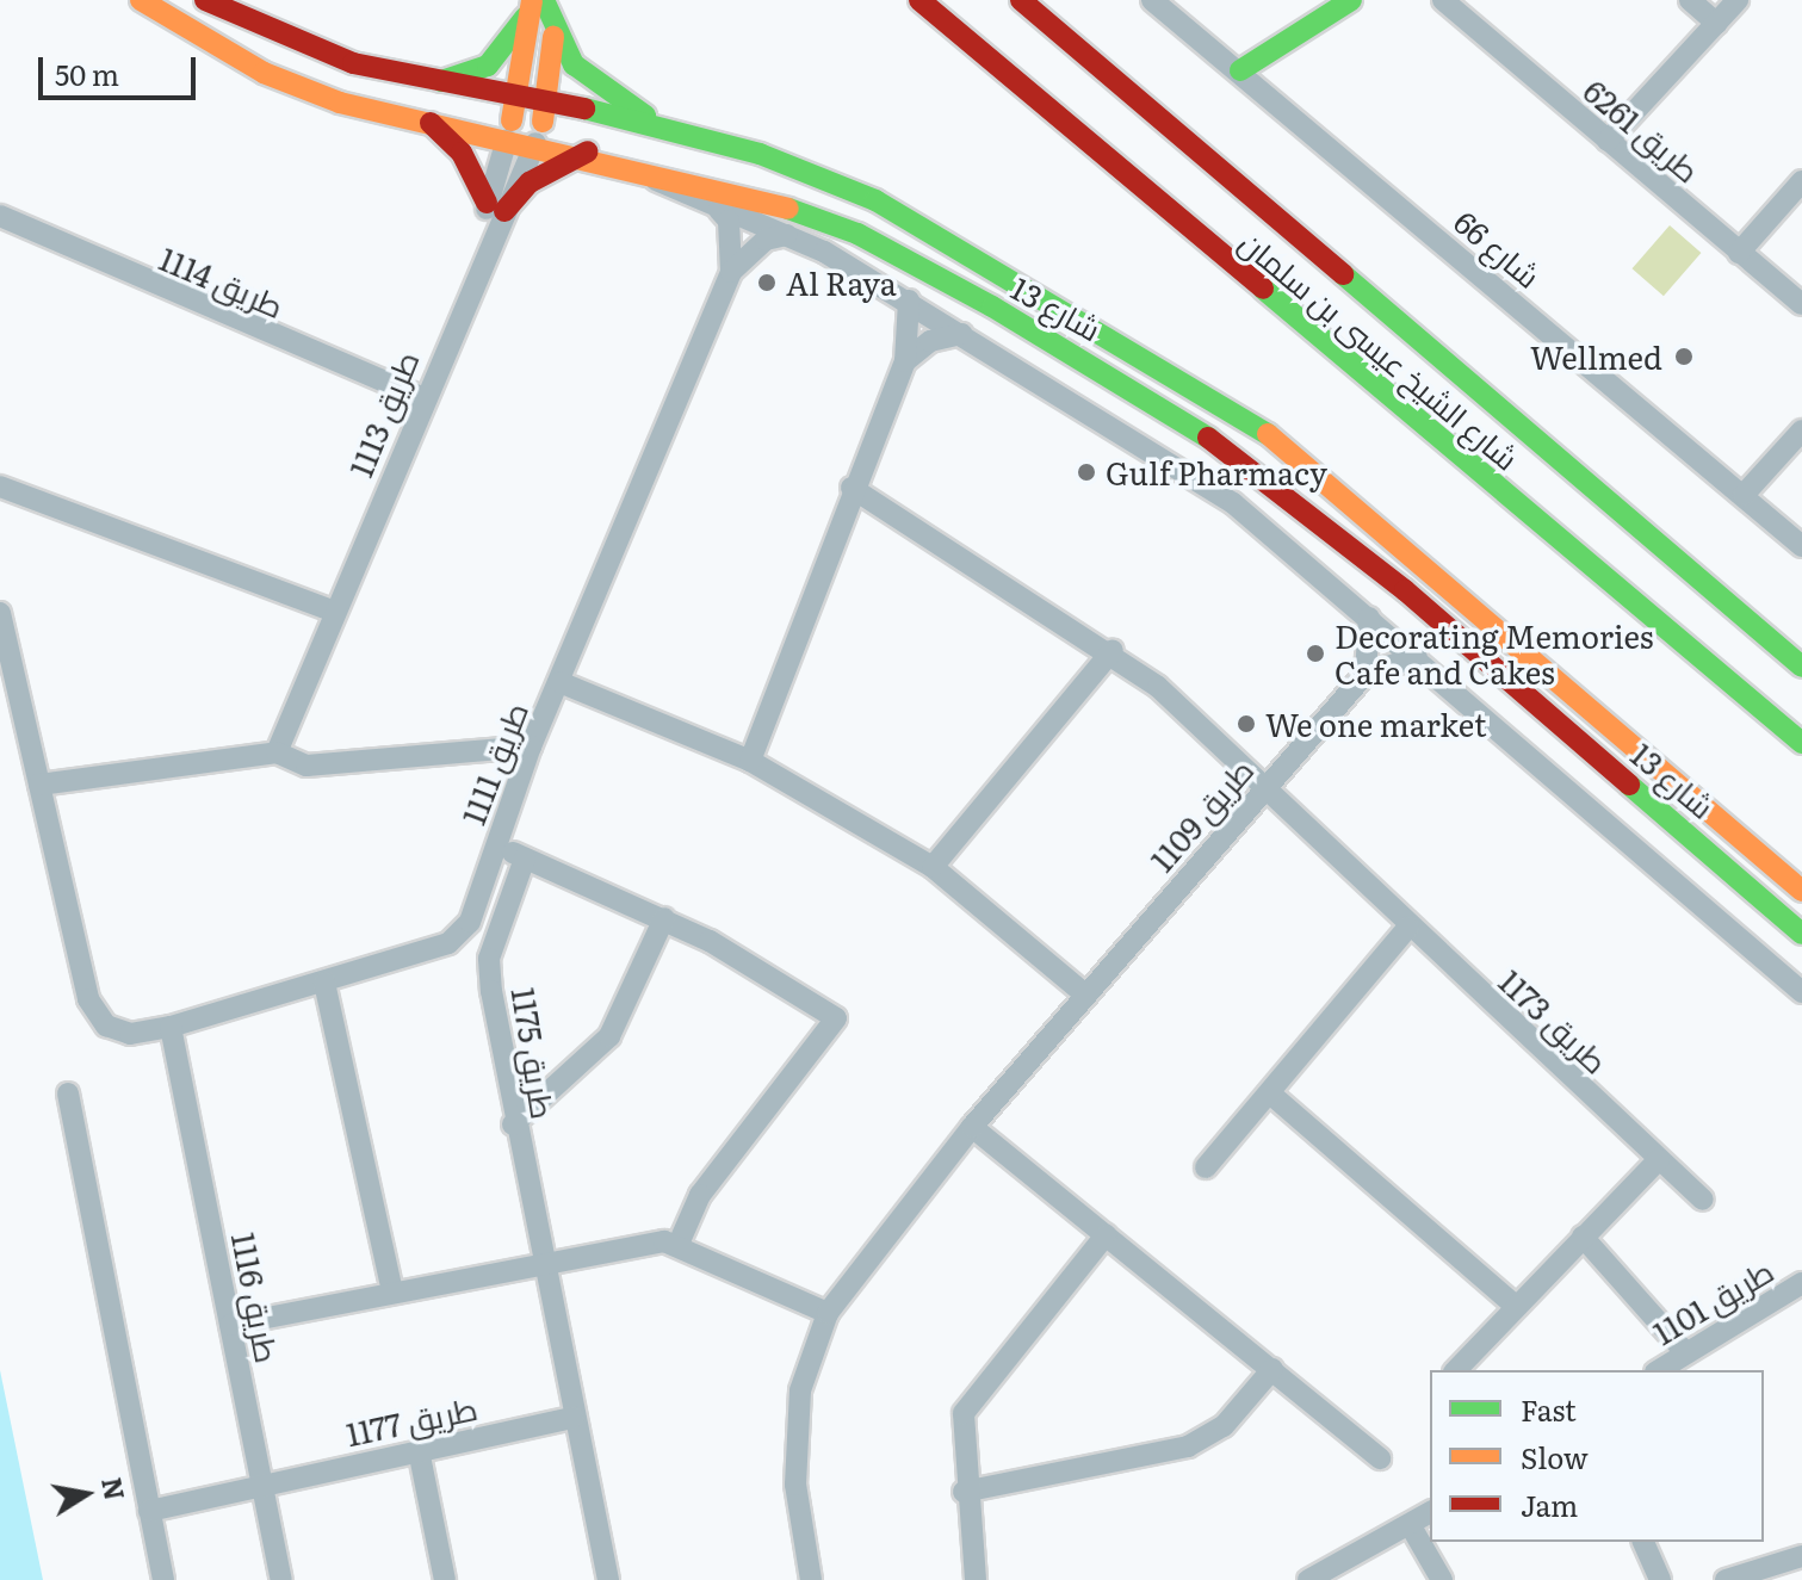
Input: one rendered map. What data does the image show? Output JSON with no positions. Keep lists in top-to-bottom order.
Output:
{
  "streets": {
    "main road": ["شارع 13", "شارع الشيخ عيسى بن سلمان"],
    "street": [
      "طريق 6261",
      "شارع 66",
      "طريق 1114",
      "طريق 1113",
      "طريق 1111",
      "طريق 1109",
      "طريق 1173",
      "طريق 1175",
      "طريق 1116",
      "طريق 1101",
      "طريق 1177"
    ]
  },
  "crossings": [
    ["طريق 1114", "طريق 1113"],
    ["شارع 13", "طريق 1113"],
    ["طريق 1111", "طريق 1116"],
    ["طريق 1109", "طريق 1173"],
    ["طريق 1175", "طريق 1177"],
    ["طريق 1116", "طريق 1177"]
  ],
  "places": [
    "Al Raya",
    "Wellmed",
    "Gulf Pharmacy",
    "Decorating Memories Cafe and Cakes",
    "We one market"
  ],
  "legend": ["Fast", "Slow", "Jam"],
  "scale_bar": "50 m",
  "north": "right"
}
